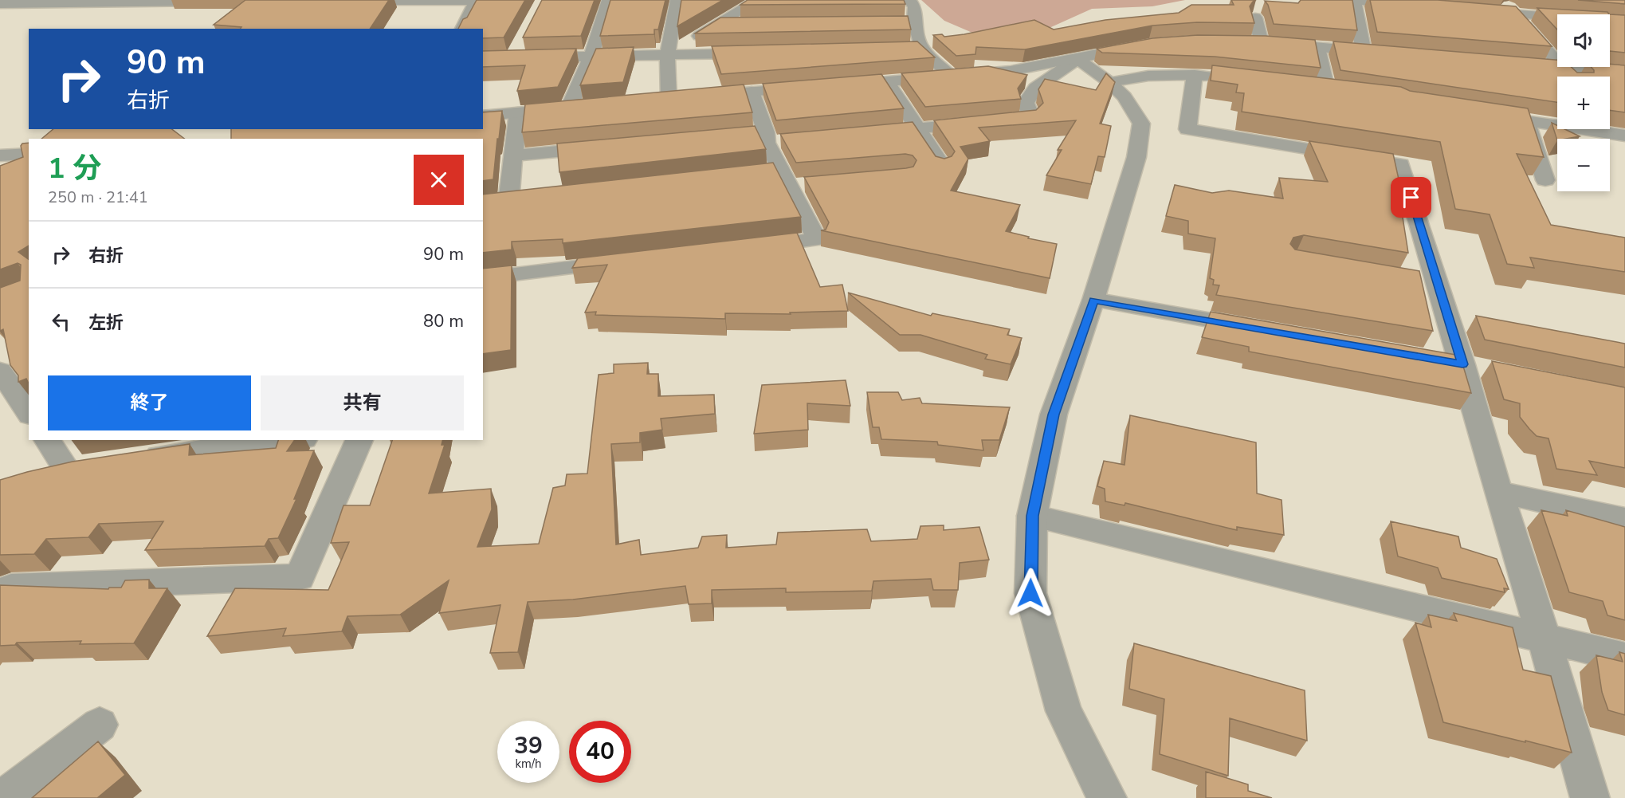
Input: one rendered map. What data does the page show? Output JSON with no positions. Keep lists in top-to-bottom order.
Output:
{
  "page": {
    "map_buttons": ["+", "−"],
    "turn": ["90 m", "右折"],
    "heading": ["1 分", "250 m · 21:41"],
    "list": [
      {
        "name": "右折",
        "value": "90 m"
      },
      {
        "name": "左折",
        "value": "80 m"
      }
    ],
    "buttons": ["終了", "共有"],
    "speed": "39 km/h",
    "limit": "40"
  }
}
